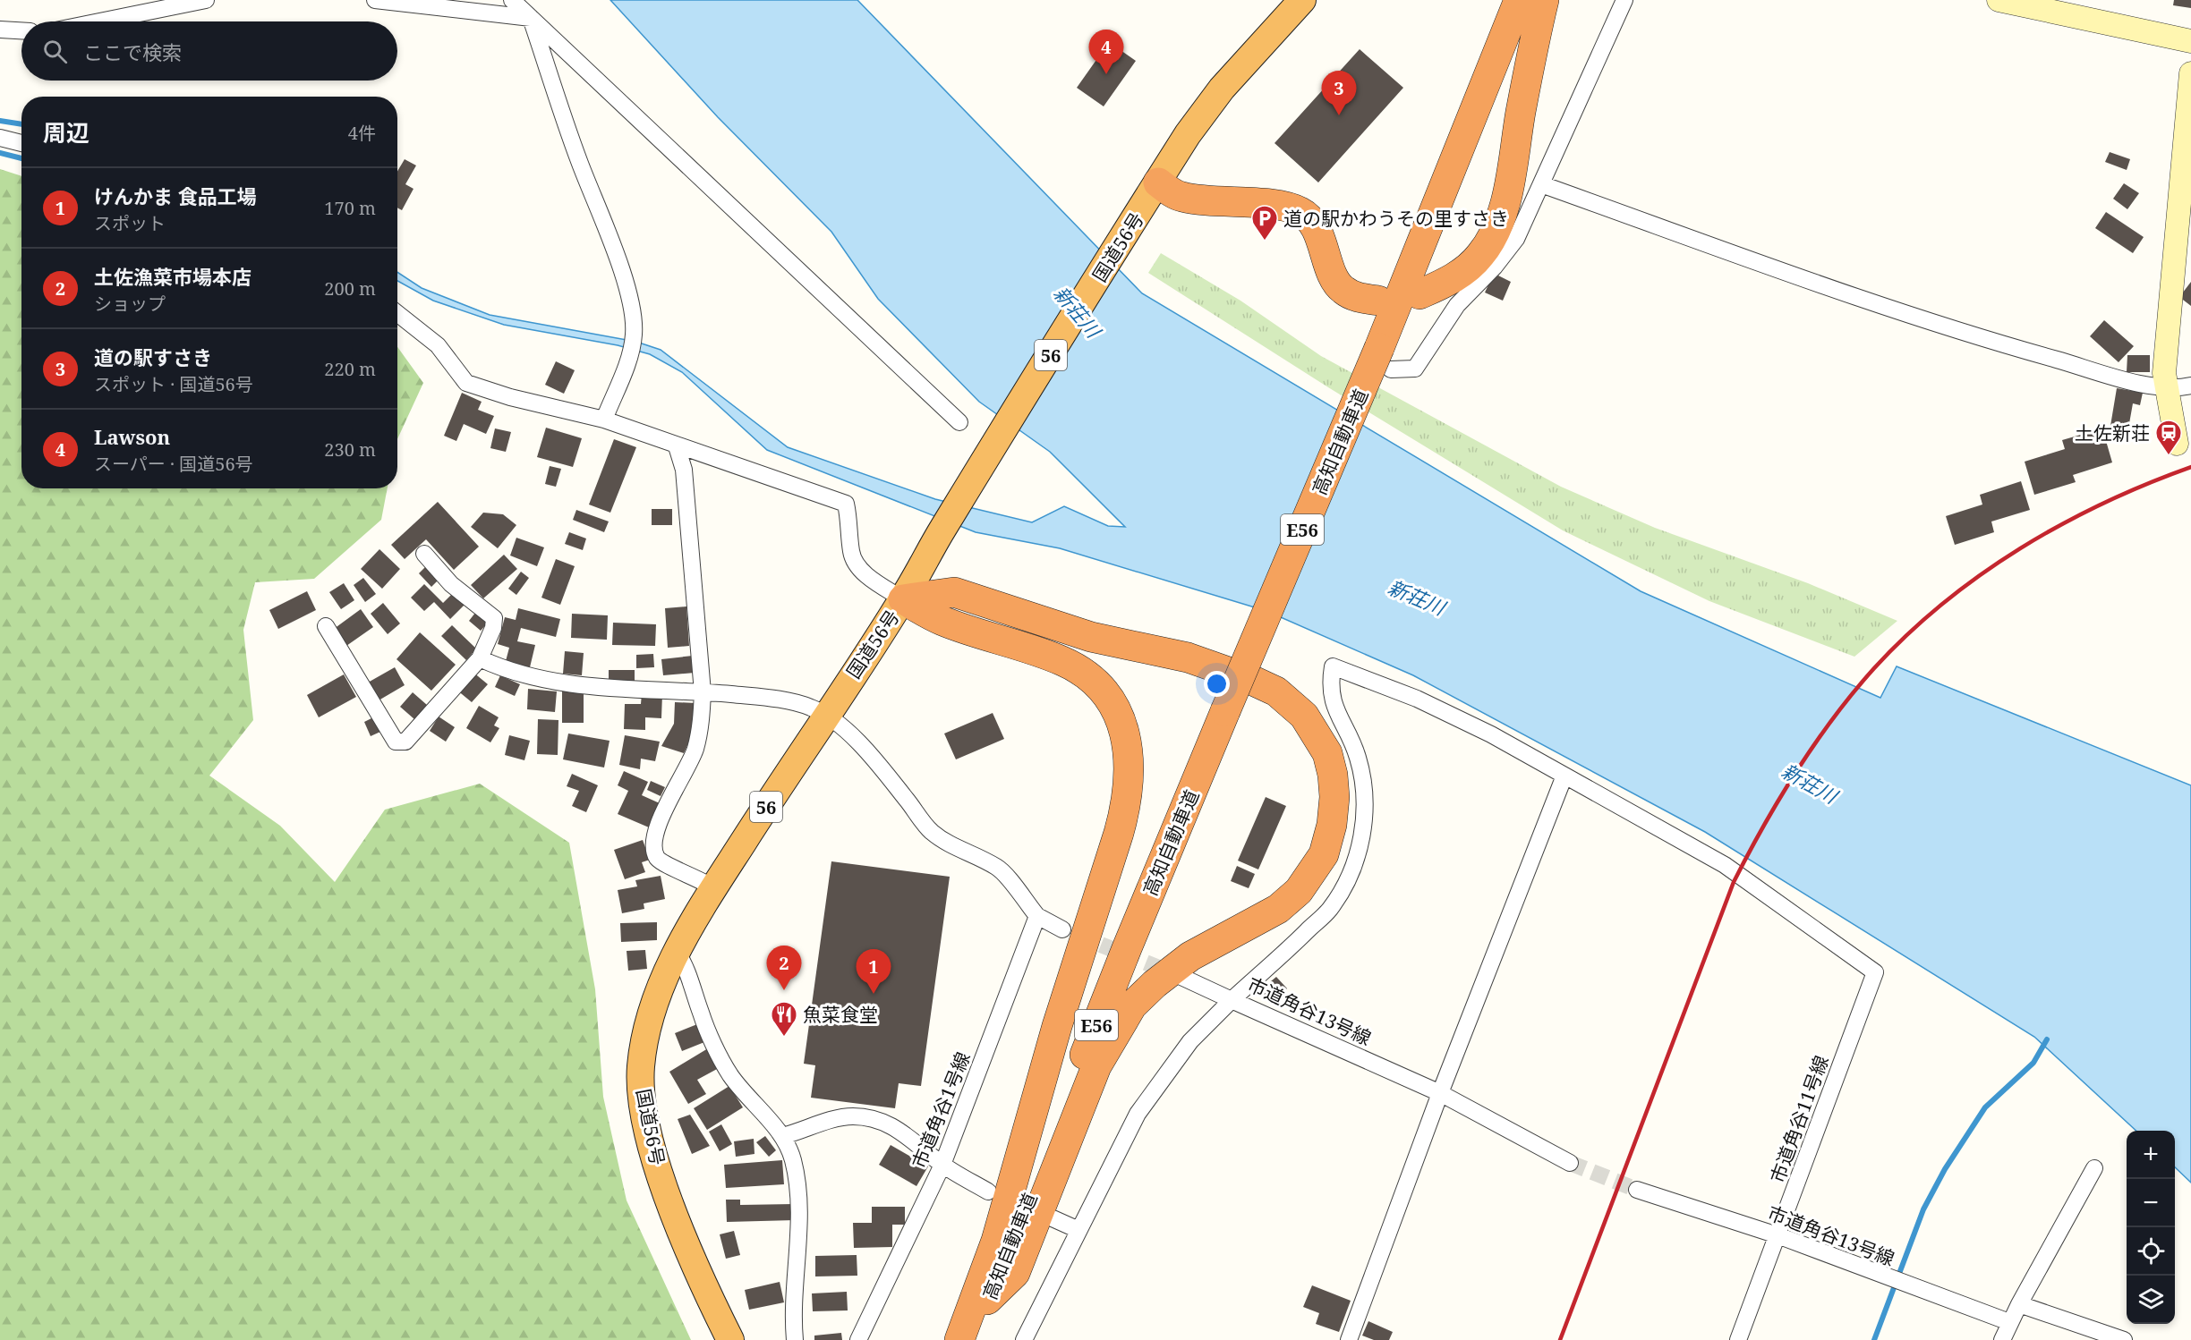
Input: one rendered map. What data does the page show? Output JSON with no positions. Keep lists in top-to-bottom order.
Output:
{
  "streets": {
    "highway": [
      "国道56号",
      "56",
      "高知自動車道",
      "E56"
    ],
    "street": ["市道角谷13号線", "市道角谷1号線", "市道角谷11号線"]
  },
  "crossings": [
    ["高知自動車道", "E56"],
    ["市道角谷13号線", "市道角谷11号線"]
  ],
  "water": ["新荘川"],
  "places": {
    "parking": ["道の駅かわうその里すさき"],
    "station": ["土佐新荘"],
    "restaurant": ["魚菜食堂"]
  },
  "page": {
    "search": "ここで検索",
    "pins": [
      "4",
      "3",
      "2",
      "1"
    ],
    "heading": ["周辺", "4件"],
    "list": [
      {
        "mark": "1",
        "name": "けんかま 食品工場",
        "note": "スポット",
        "value": "170 m"
      },
      {
        "mark": "2",
        "name": "土佐漁菜市場本店",
        "note": "ショップ",
        "value": "200 m"
      },
      {
        "mark": "3",
        "name": "道の駅すさき",
        "note": "スポット · 国道56号",
        "value": "220 m"
      },
      {
        "mark": "4",
        "name": "Lawson",
        "note": "スーパー · 国道56号",
        "value": "230 m"
      }
    ],
    "map_buttons": ["+", "−"]
  }
}
